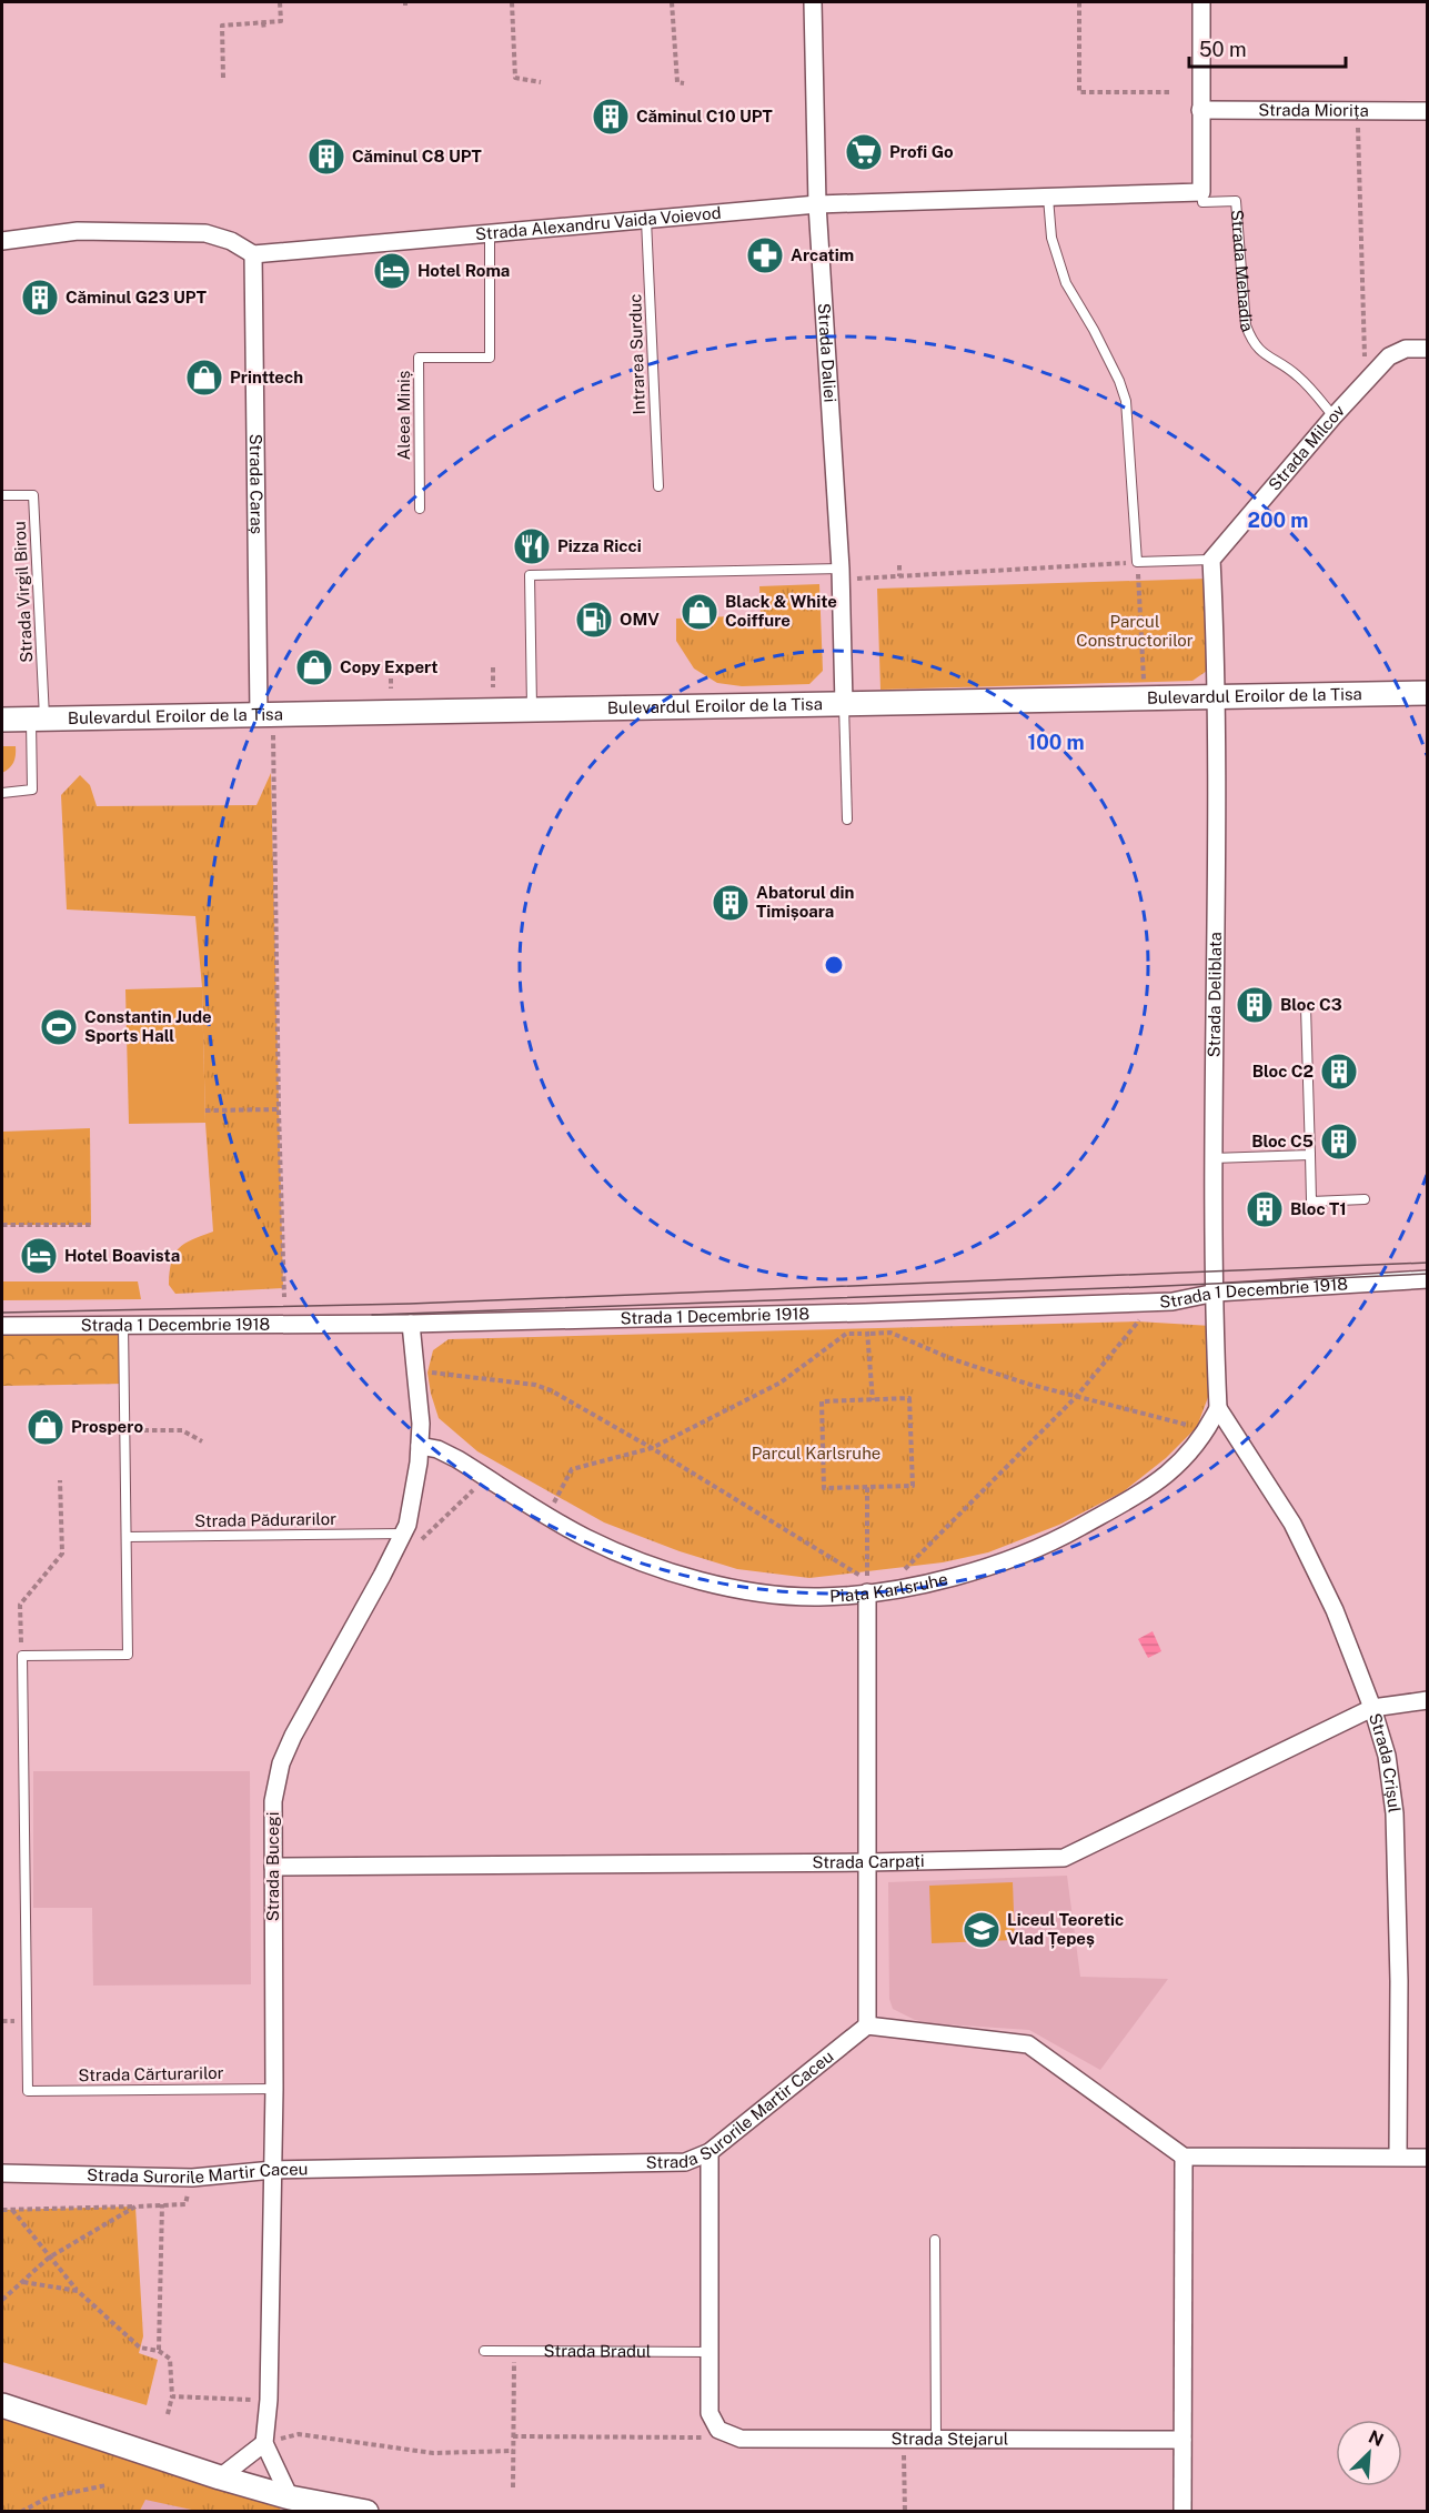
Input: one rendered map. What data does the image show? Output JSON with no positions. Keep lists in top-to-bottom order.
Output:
{
  "streets": {
    "street": [
      "Strada Miorița",
      "Strada Alexandru Vaida Voievod",
      "Strada Daliei",
      "Strada Milcov",
      "Strada Caraș",
      "Bulevardul Eroilor de la Tisa",
      "Strada Deliblata",
      "Strada 1 Decembrie 1918",
      "Piața Karlsruhe",
      "Strada Crișul",
      "Strada Carpați",
      "Strada Bucegi",
      "Strada Surorile Martir Caceu",
      "Strada Stejarul"
    ],
    "lane": [
      "Strada Mehadia",
      "Intrarea Surduc",
      "Aleea Miniș",
      "Strada Virgil Birou",
      "Strada Pădurarilor",
      "Strada Cărturarilor",
      "Strada Bradul"
    ]
  },
  "crossings": [
    ["Strada Alexandru Vaida Voievod", "Strada Mehadia"],
    ["Strada Alexandru Vaida Voievod", "Strada Daliei"],
    ["Strada Alexandru Vaida Voievod", "Intrarea Surduc"],
    ["Strada Alexandru Vaida Voievod", "Aleea Miniș"],
    ["Strada Alexandru Vaida Voievod", "Strada Caraș"],
    ["Strada Mehadia", "Strada Milcov"],
    ["Strada Daliei", "Bulevardul Eroilor de la Tisa"],
    ["Strada Caraș", "Bulevardul Eroilor de la Tisa"],
    ["Strada Virgil Birou", "Bulevardul Eroilor de la Tisa"],
    ["Bulevardul Eroilor de la Tisa", "Strada Deliblata"],
    ["Strada Deliblata", "Strada 1 Decembrie 1918"],
    ["Strada Deliblata", "Piața Karlsruhe"],
    ["Strada 1 Decembrie 1918", "Piața Karlsruhe"],
    ["Strada 1 Decembrie 1918", "Strada Bucegi"],
    ["Strada Pădurarilor", "Strada Bucegi"],
    ["Piața Karlsruhe", "Strada Crișul"],
    ["Piața Karlsruhe", "Strada Bucegi"],
    ["Strada Crișul", "Strada Carpați"],
    ["Strada Carpați", "Strada Bucegi"],
    ["Strada Bucegi", "Strada Cărturarilor"],
    ["Strada Bucegi", "Strada Surorile Martir Caceu"]
  ],
  "parks": ["Parcul Constructorilor", "Parcul Karlsruhe"],
  "places": {
    "building": [
      "Căminul C10 UPT",
      "Căminul C8 UPT",
      "Căminul G23 UPT",
      "Abatorul din Timișoara",
      "Bloc C3",
      "Bloc C2",
      "Bloc C5",
      "Bloc T1"
    ],
    "supermarket": ["Profi Go"],
    "pharmacy": ["Arcatim"],
    "hotel": ["Hotel Roma", "Hotel Boavista"],
    "shop": [
      "Printtech",
      "Black & White Coiffure",
      "Copy Expert",
      "Prospero"
    ],
    "restaurant": ["Pizza Ricci"],
    "fuel station": ["OMV"],
    "sports": ["Constantin Jude Sports Hall"],
    "school or university": ["Liceul Teoretic Vlad Țepeș"]
  },
  "scale_bar": "50 m",
  "north": "top right",
  "rings": ["200 m", "100 m"]
}
